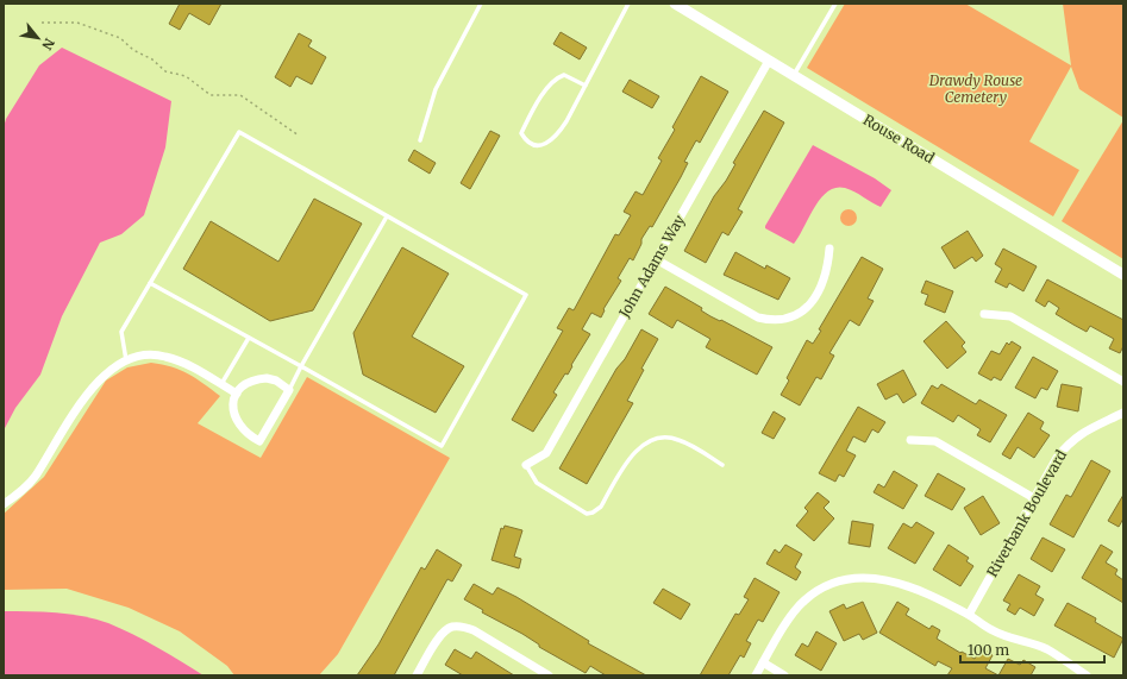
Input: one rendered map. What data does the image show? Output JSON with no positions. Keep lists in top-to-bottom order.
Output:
{
  "streets": {
    "street": ["Rouse Road", "John Adams Way", "Riverbank Boulevard"]
  },
  "crossings": [
    ["Rouse Road", "John Adams Way"]
  ],
  "parks": ["Drawdy Rouse Cemetery"],
  "scale_bar": "100 m",
  "north": "bottom right"
}
